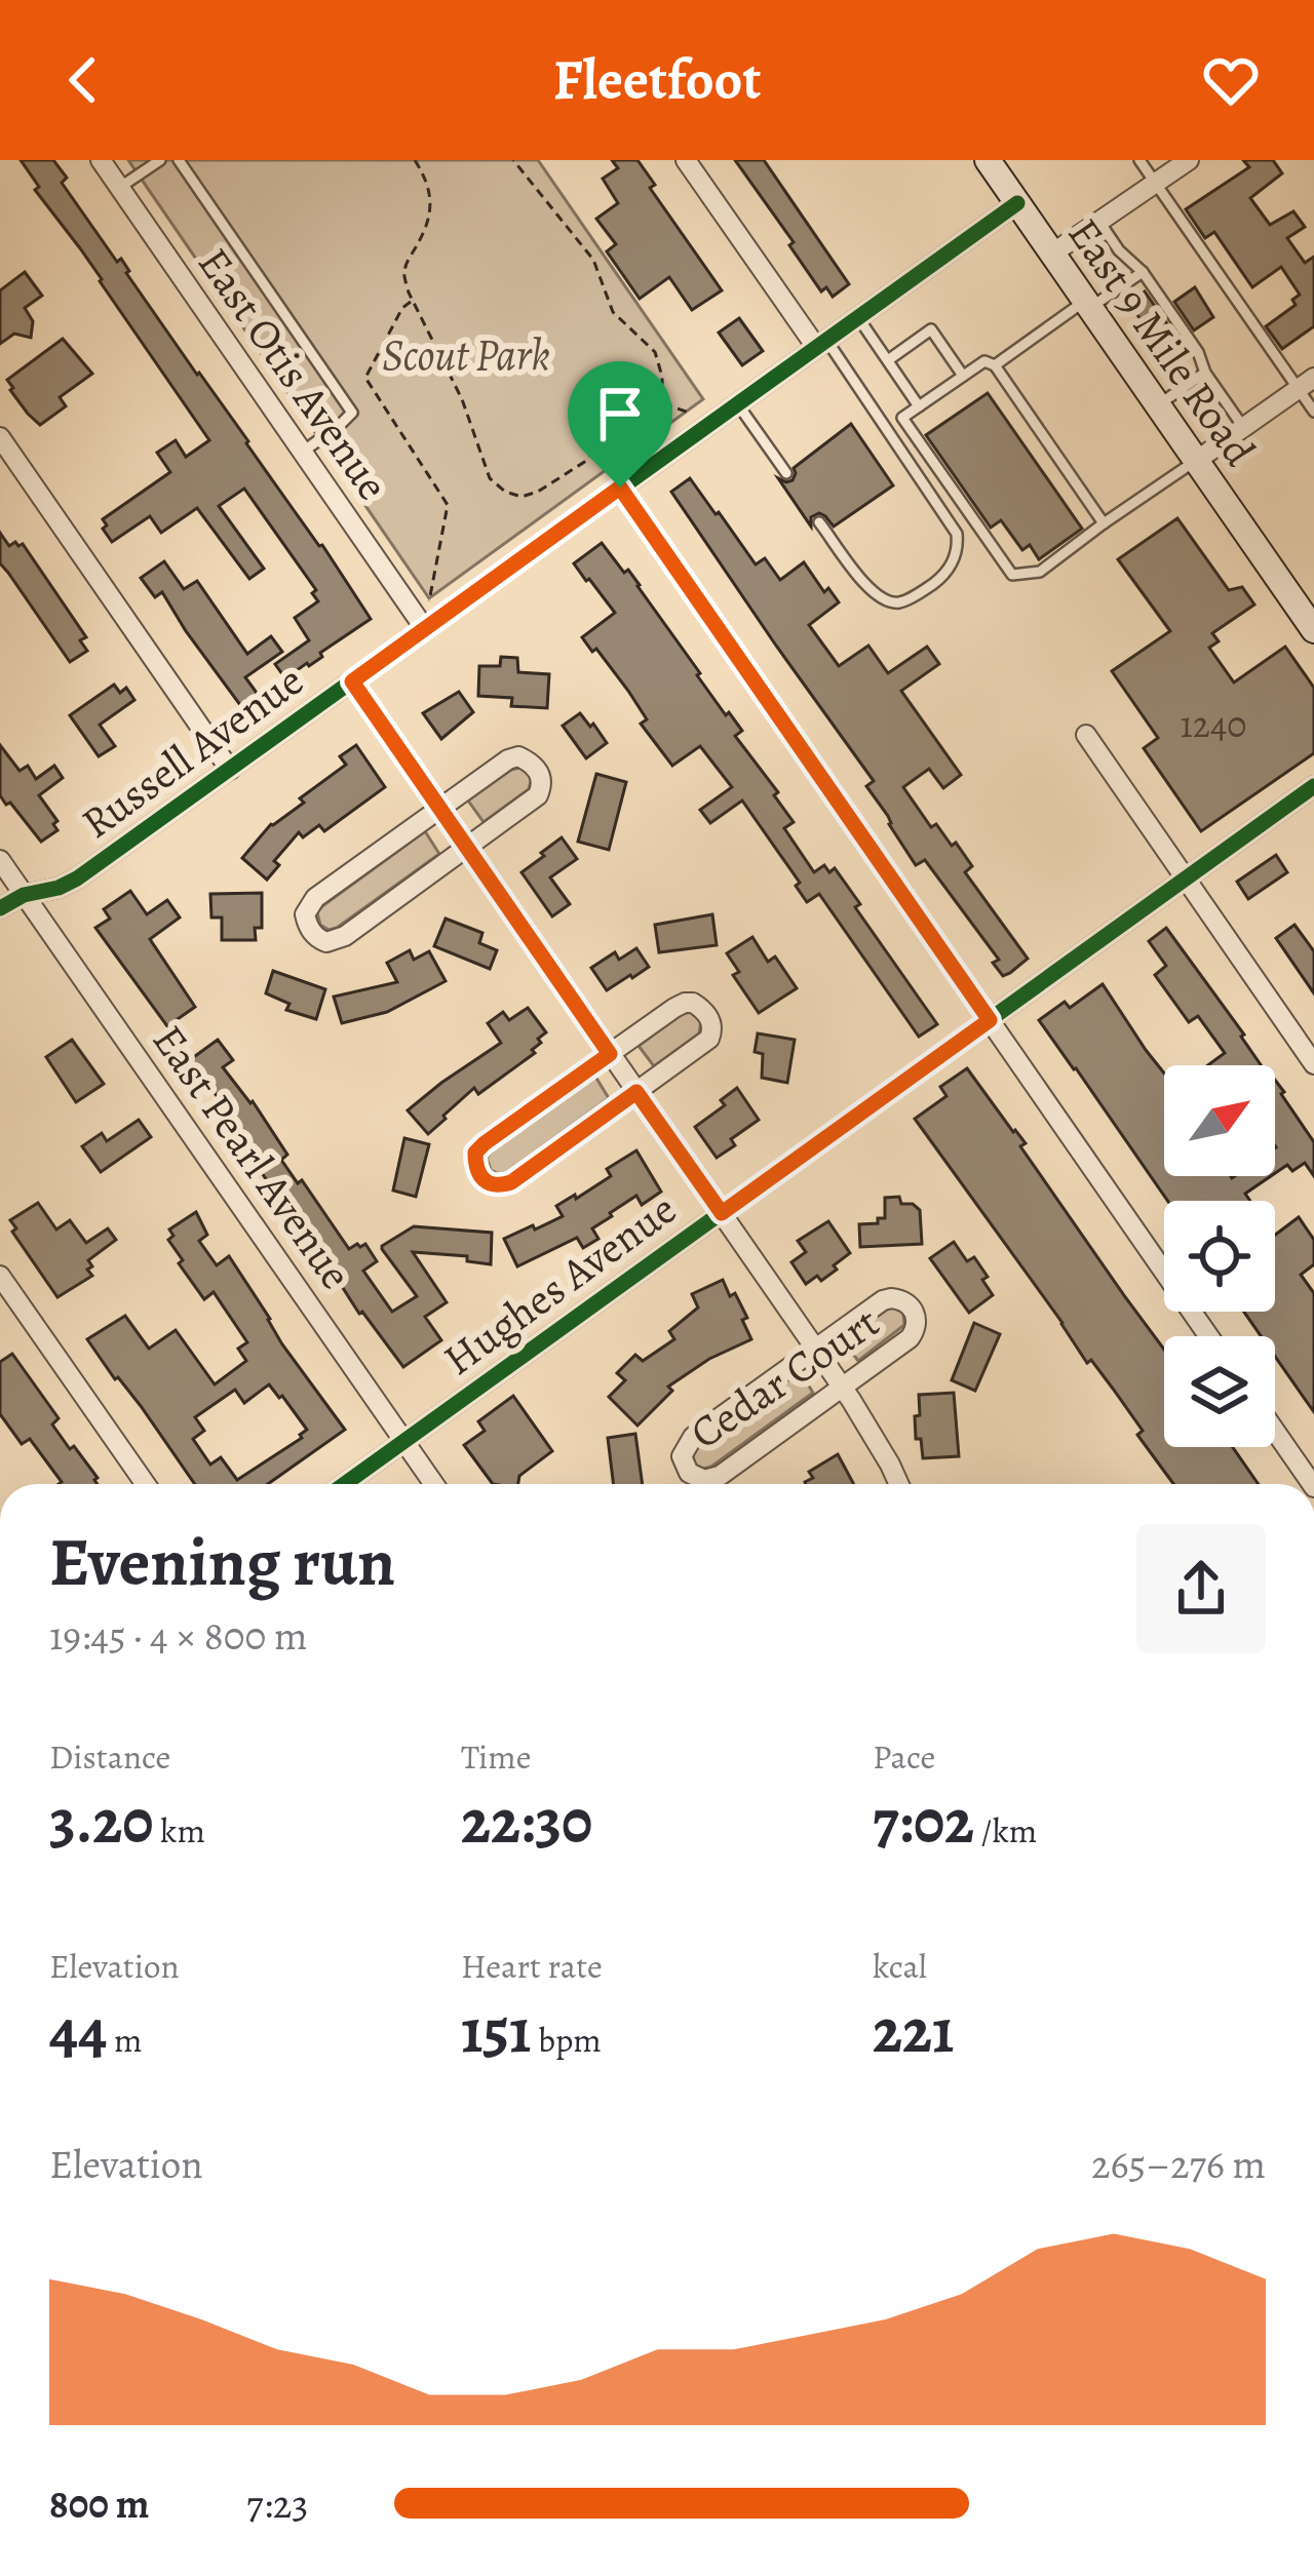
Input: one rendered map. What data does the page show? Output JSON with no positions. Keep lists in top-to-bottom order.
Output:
{
  "streets": {
    "main road": ["East 9 Mile Road"],
    "street": [
      "East Otis Avenue",
      "Russell Avenue",
      "East Pearl Avenue",
      "Hughes Avenue",
      "Cedar Court"
    ]
  },
  "crossings": [
    ["East 9 Mile Road", "Russell Avenue"],
    ["East Otis Avenue", "Russell Avenue"],
    ["Russell Avenue", "East Pearl Avenue"],
    ["East Pearl Avenue", "Hughes Avenue"]
  ],
  "parks": ["Scout Park"],
  "house_numbers": ["1240"],
  "north": "top right",
  "page": {
    "header": "Fleetfoot",
    "heading": ["Evening run", "19:45 · 4 × 800 m"],
    "stats": [
      ["Distance", "3.20 km"],
      ["Time", "22:30"],
      ["Pace", "7:02 /km"],
      ["Elevation", "44 m"],
      ["Heart rate", "151 bpm"],
      ["kcal", "221"]
    ],
    "chart": ["Elevation", "265–276 m"],
    "list": [
      {
        "name": "800 m",
        "note": "7:23"
      }
    ]
  }
}
